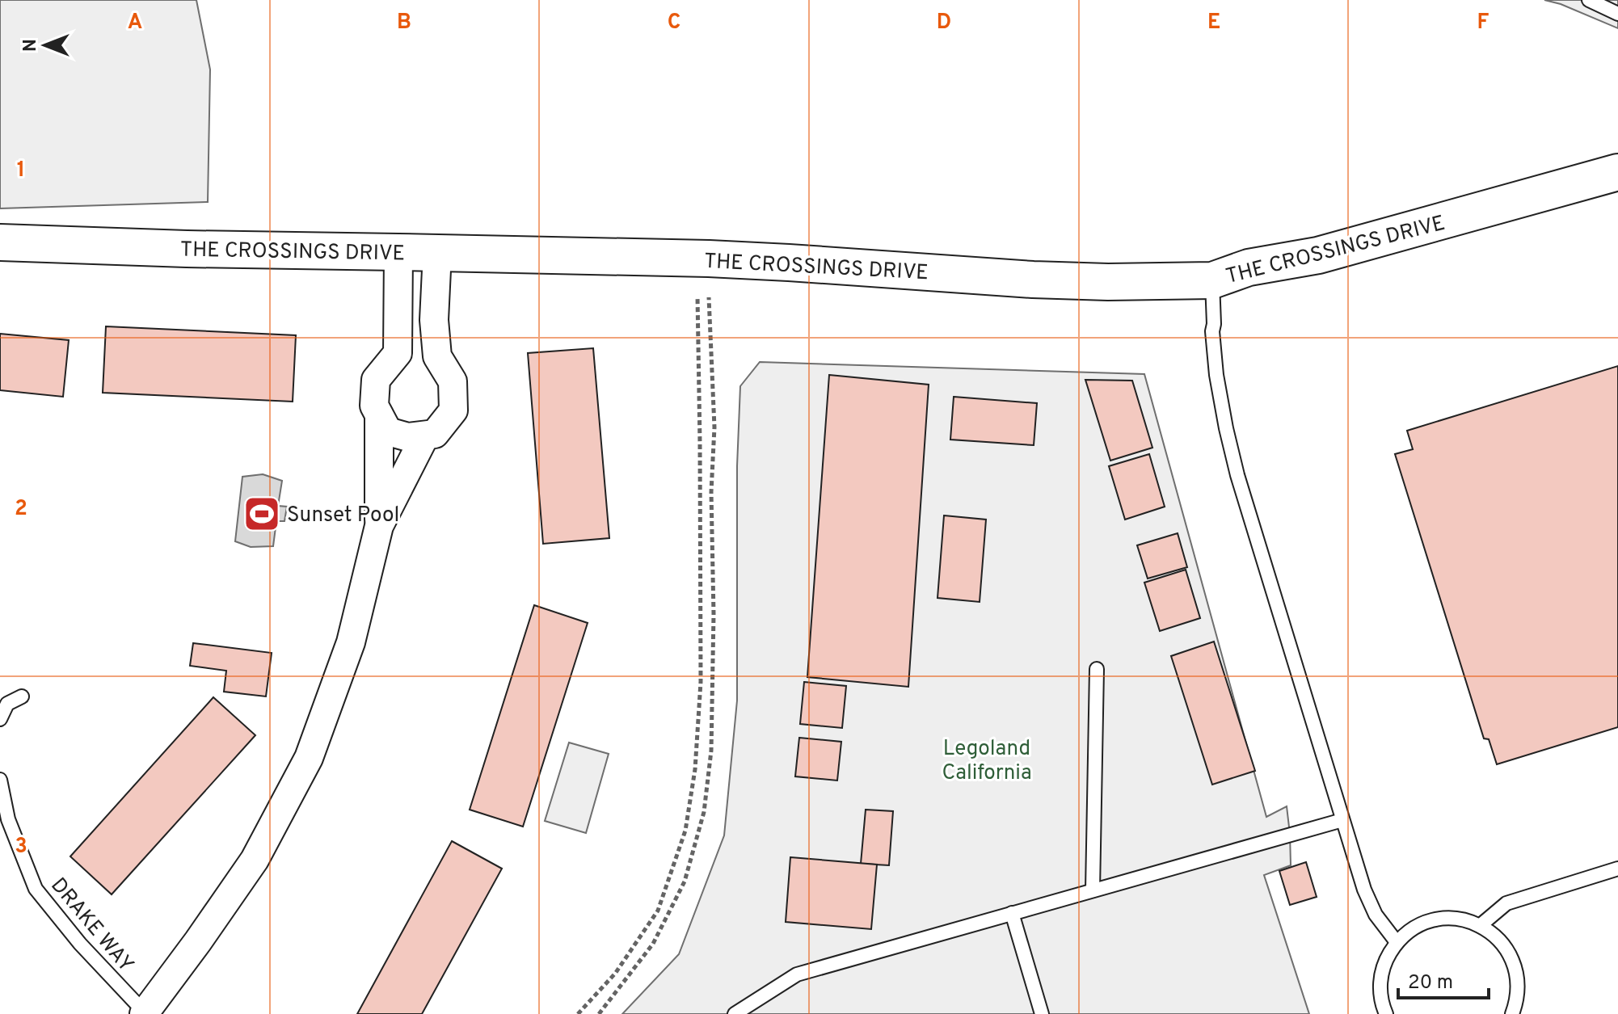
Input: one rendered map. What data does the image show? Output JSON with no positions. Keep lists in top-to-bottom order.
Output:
{
  "streets": {
    "street": ["THE CROSSINGS DRIVE"],
    "lane": ["DRAKE WAY"]
  },
  "parks": ["Legoland California"],
  "places": {
    "sports": ["Sunset Pool"]
  },
  "scale_bar": "20 m",
  "north": "left",
  "grid": {
    "columns": [
      "A",
      "B",
      "C",
      "D",
      "E",
      "F"
    ],
    "rows": ["1", "2", "3"]
  }
}
